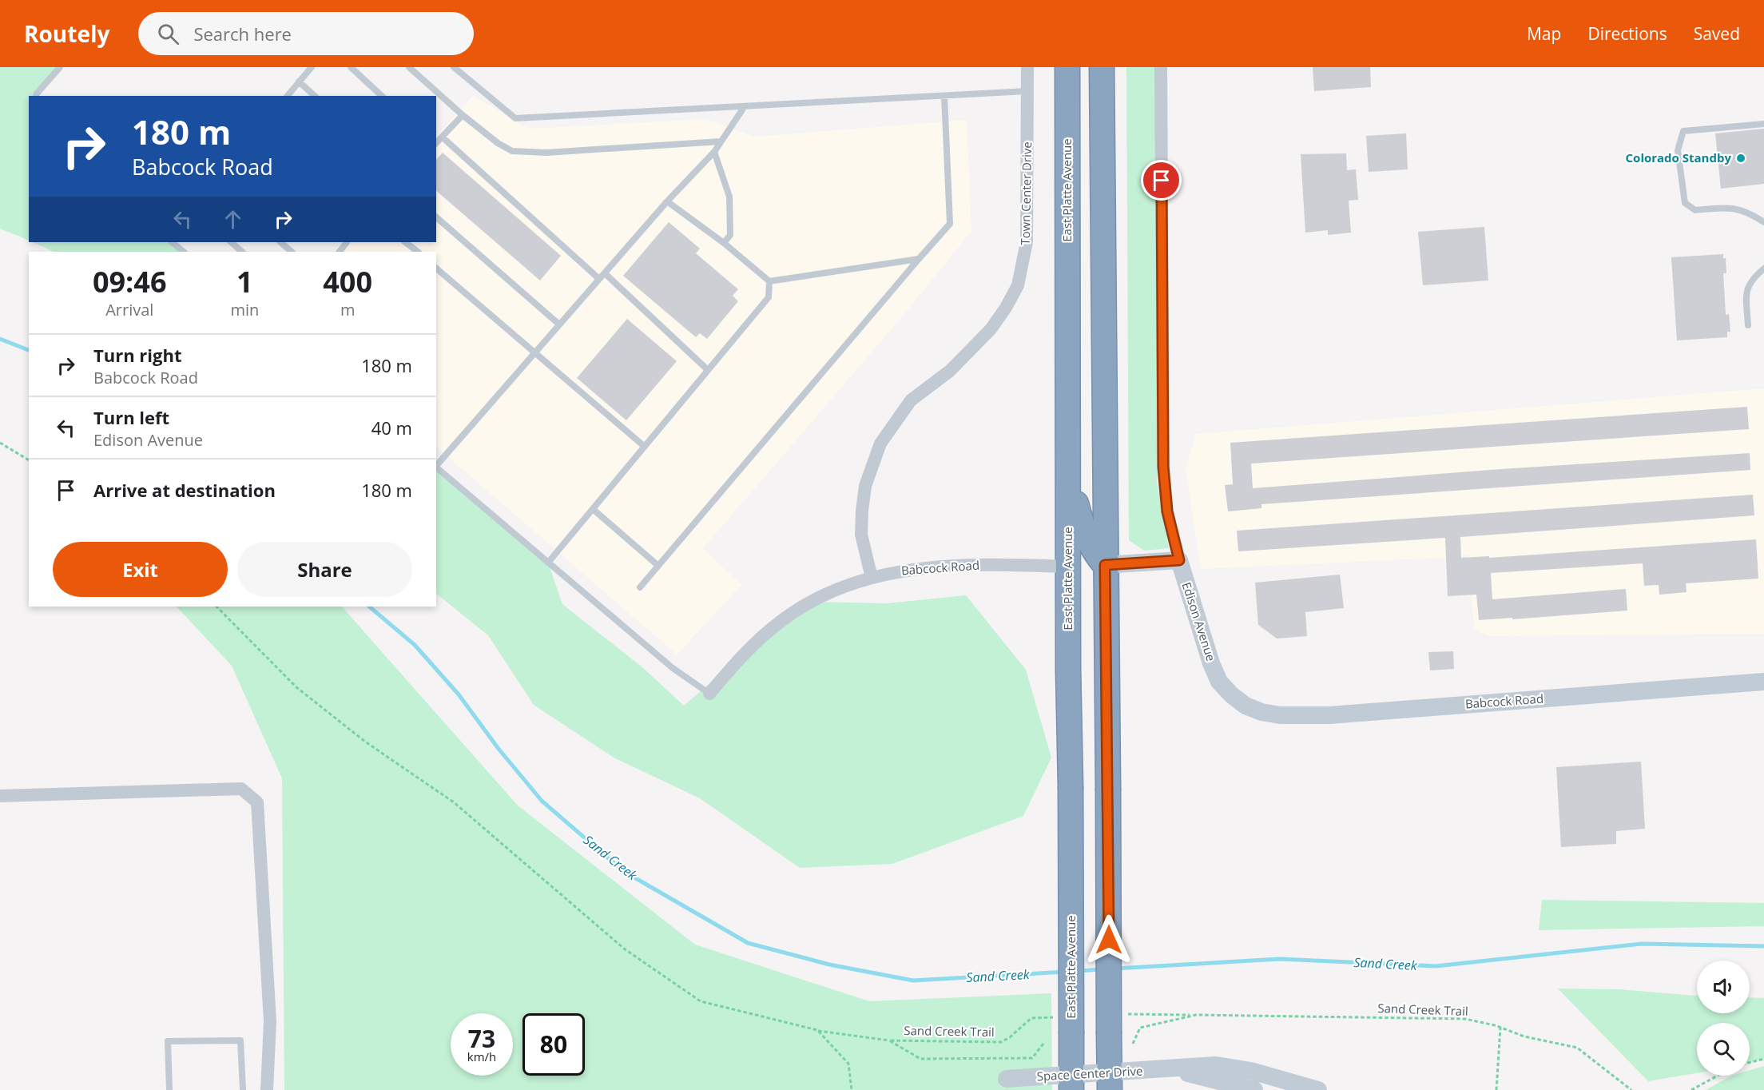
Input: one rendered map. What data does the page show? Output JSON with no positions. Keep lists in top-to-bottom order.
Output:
{
  "streets": {
    "highway": ["East Platte Avenue"],
    "street": [
      "Town Center Drive",
      "Babcock Road",
      "Edison Avenue",
      "Space Center Drive"
    ],
    "path": ["Sand Creek Trail"]
  },
  "crossings": [
    ["East Platte Avenue", "Babcock Road"],
    ["East Platte Avenue", "Sand Creek Trail"],
    ["East Platte Avenue", "Space Center Drive"],
    ["Town Center Drive", "Babcock Road"],
    ["Babcock Road", "Edison Avenue"]
  ],
  "water": ["Sand Creek"],
  "places": ["Colorado Standby"],
  "page": {
    "header": "Routely",
    "search": "Search here",
    "nav": ["Map", "Directions", "Saved"],
    "turn": ["180 m", "Babcock Road"],
    "eta": [
      "09:46",
      "Arrival",
      "1",
      "min",
      "400",
      "m"
    ],
    "list": [
      {
        "name": "Turn right",
        "note": "Babcock Road",
        "value": "180 m"
      },
      {
        "name": "Turn left",
        "note": "Edison Avenue",
        "value": "40 m"
      },
      {
        "name": "Arrive at destination",
        "value": "180 m"
      }
    ],
    "buttons": ["Exit", "Share"],
    "speed": "73 km/h",
    "limit": "80"
  }
}
